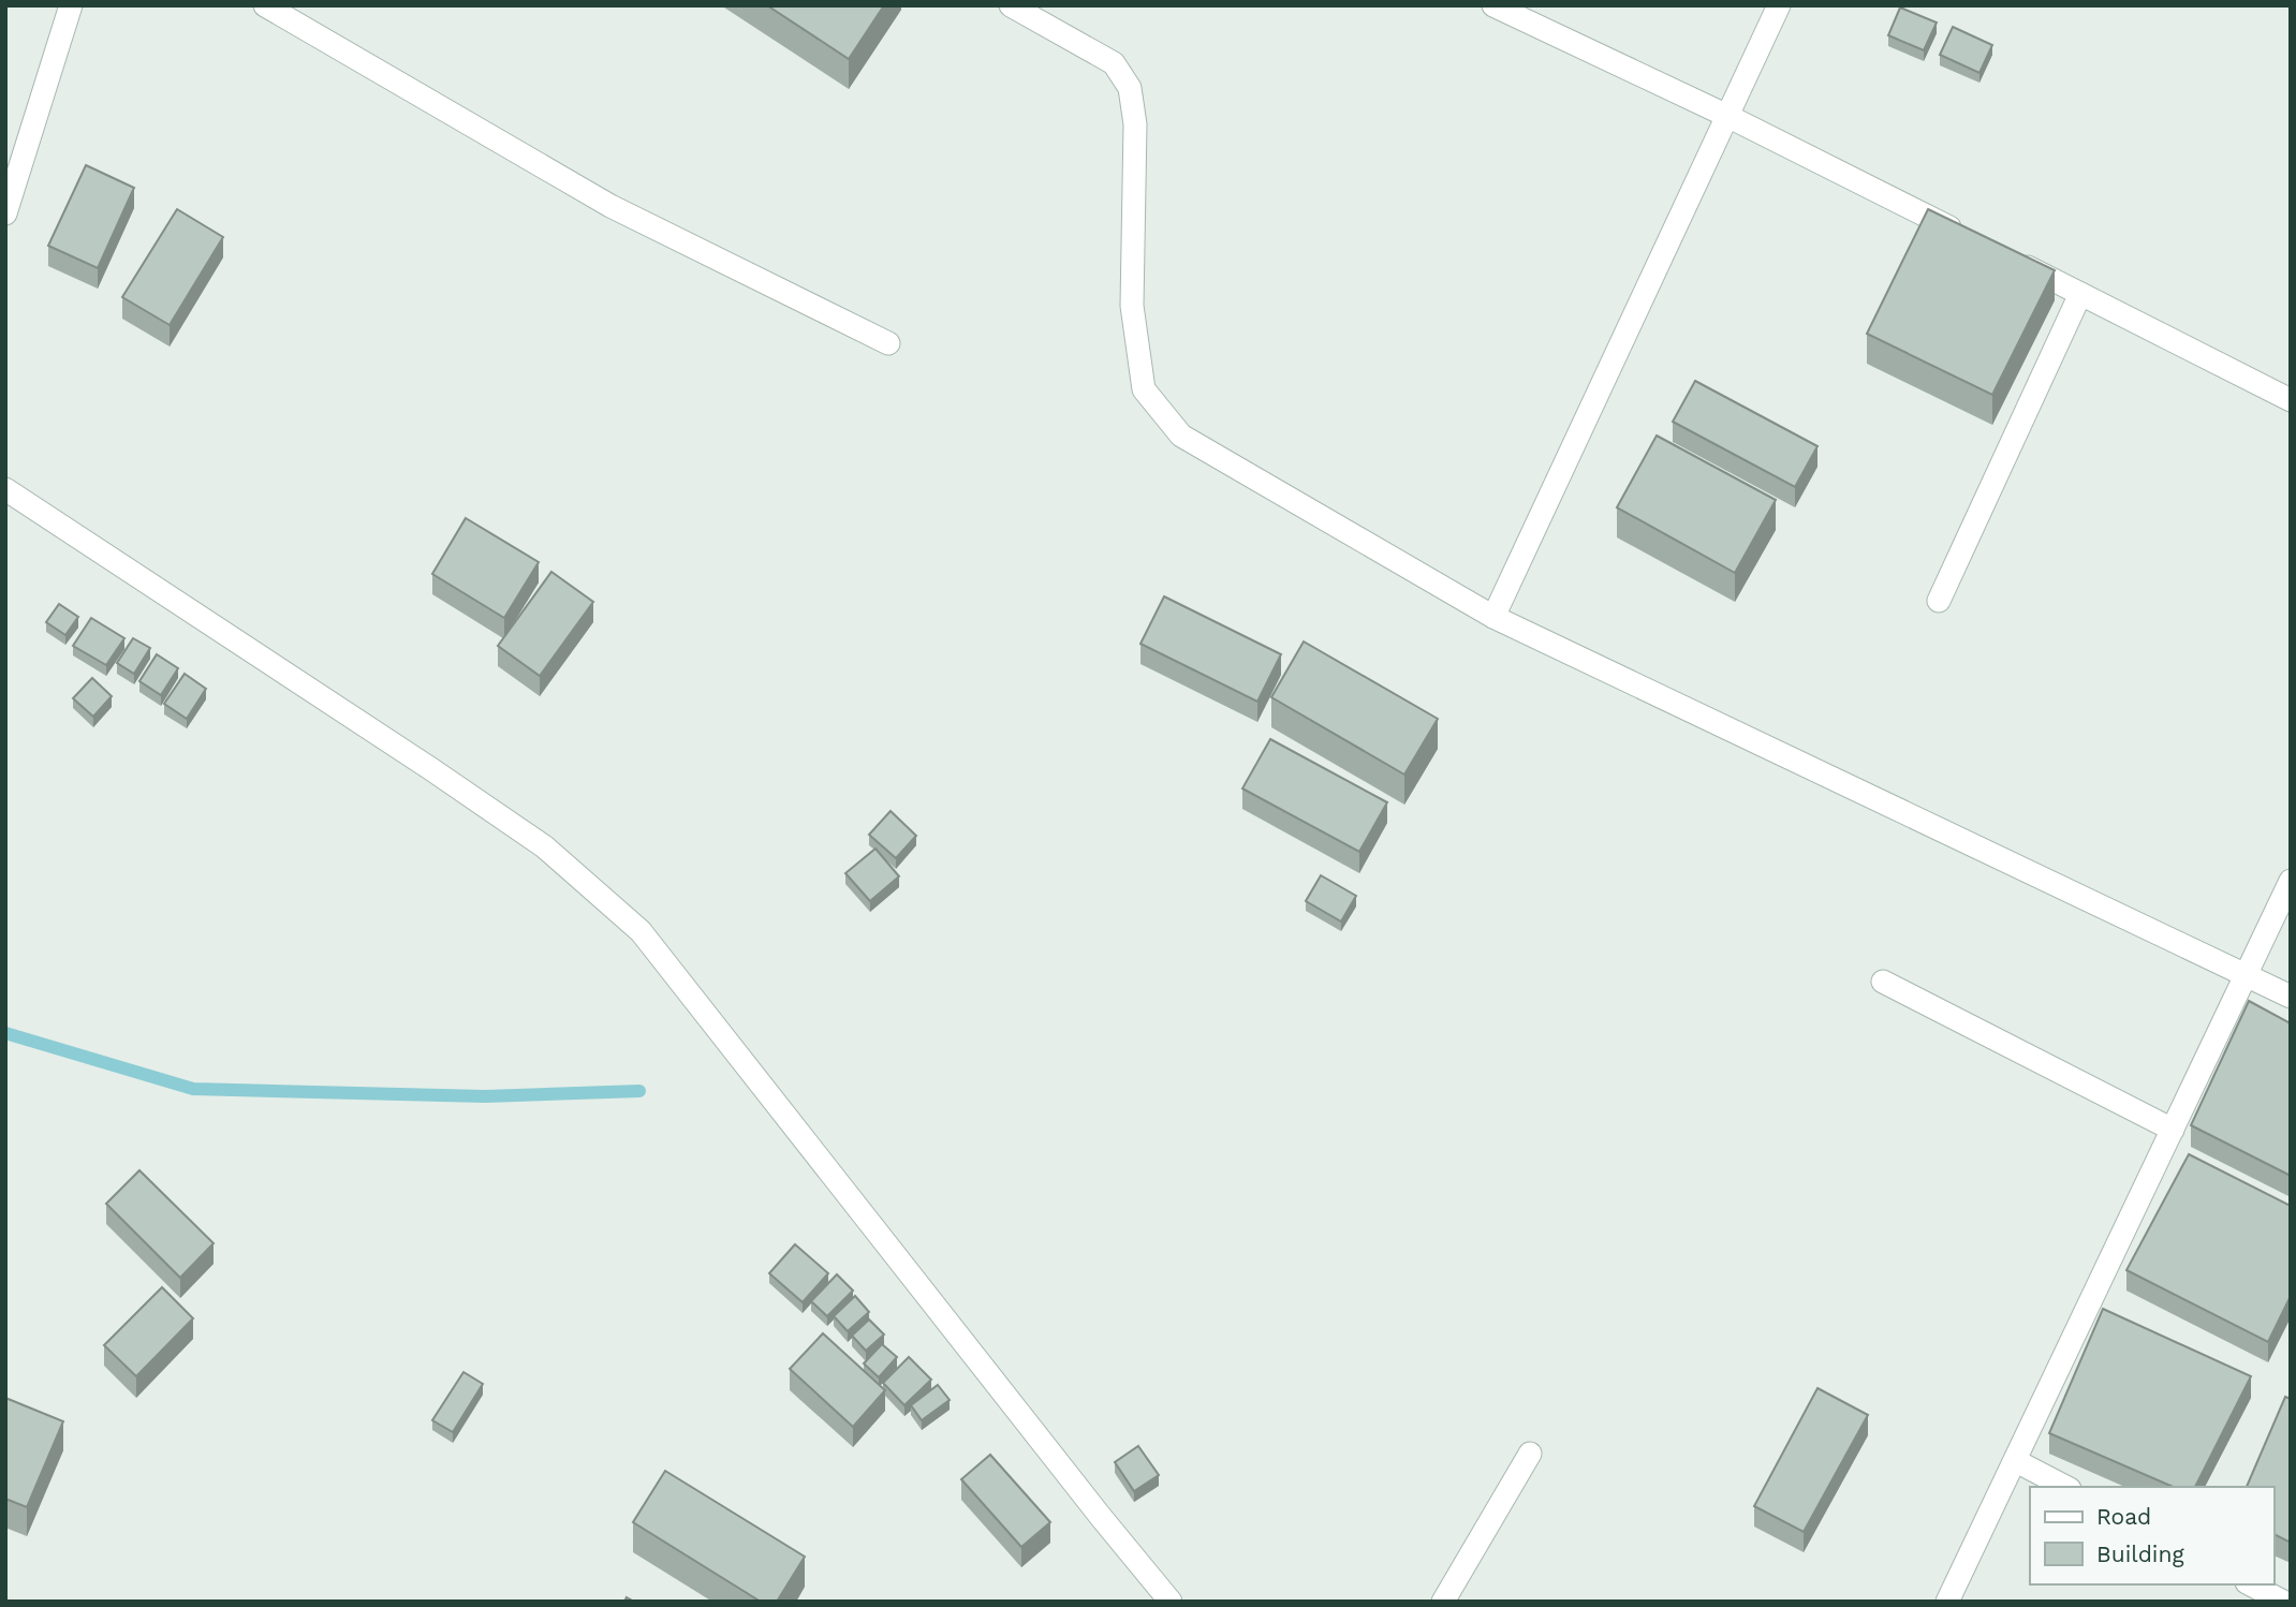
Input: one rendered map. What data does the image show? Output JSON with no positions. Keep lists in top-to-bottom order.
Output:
{
  "legend": ["Road", "Building"]
}
